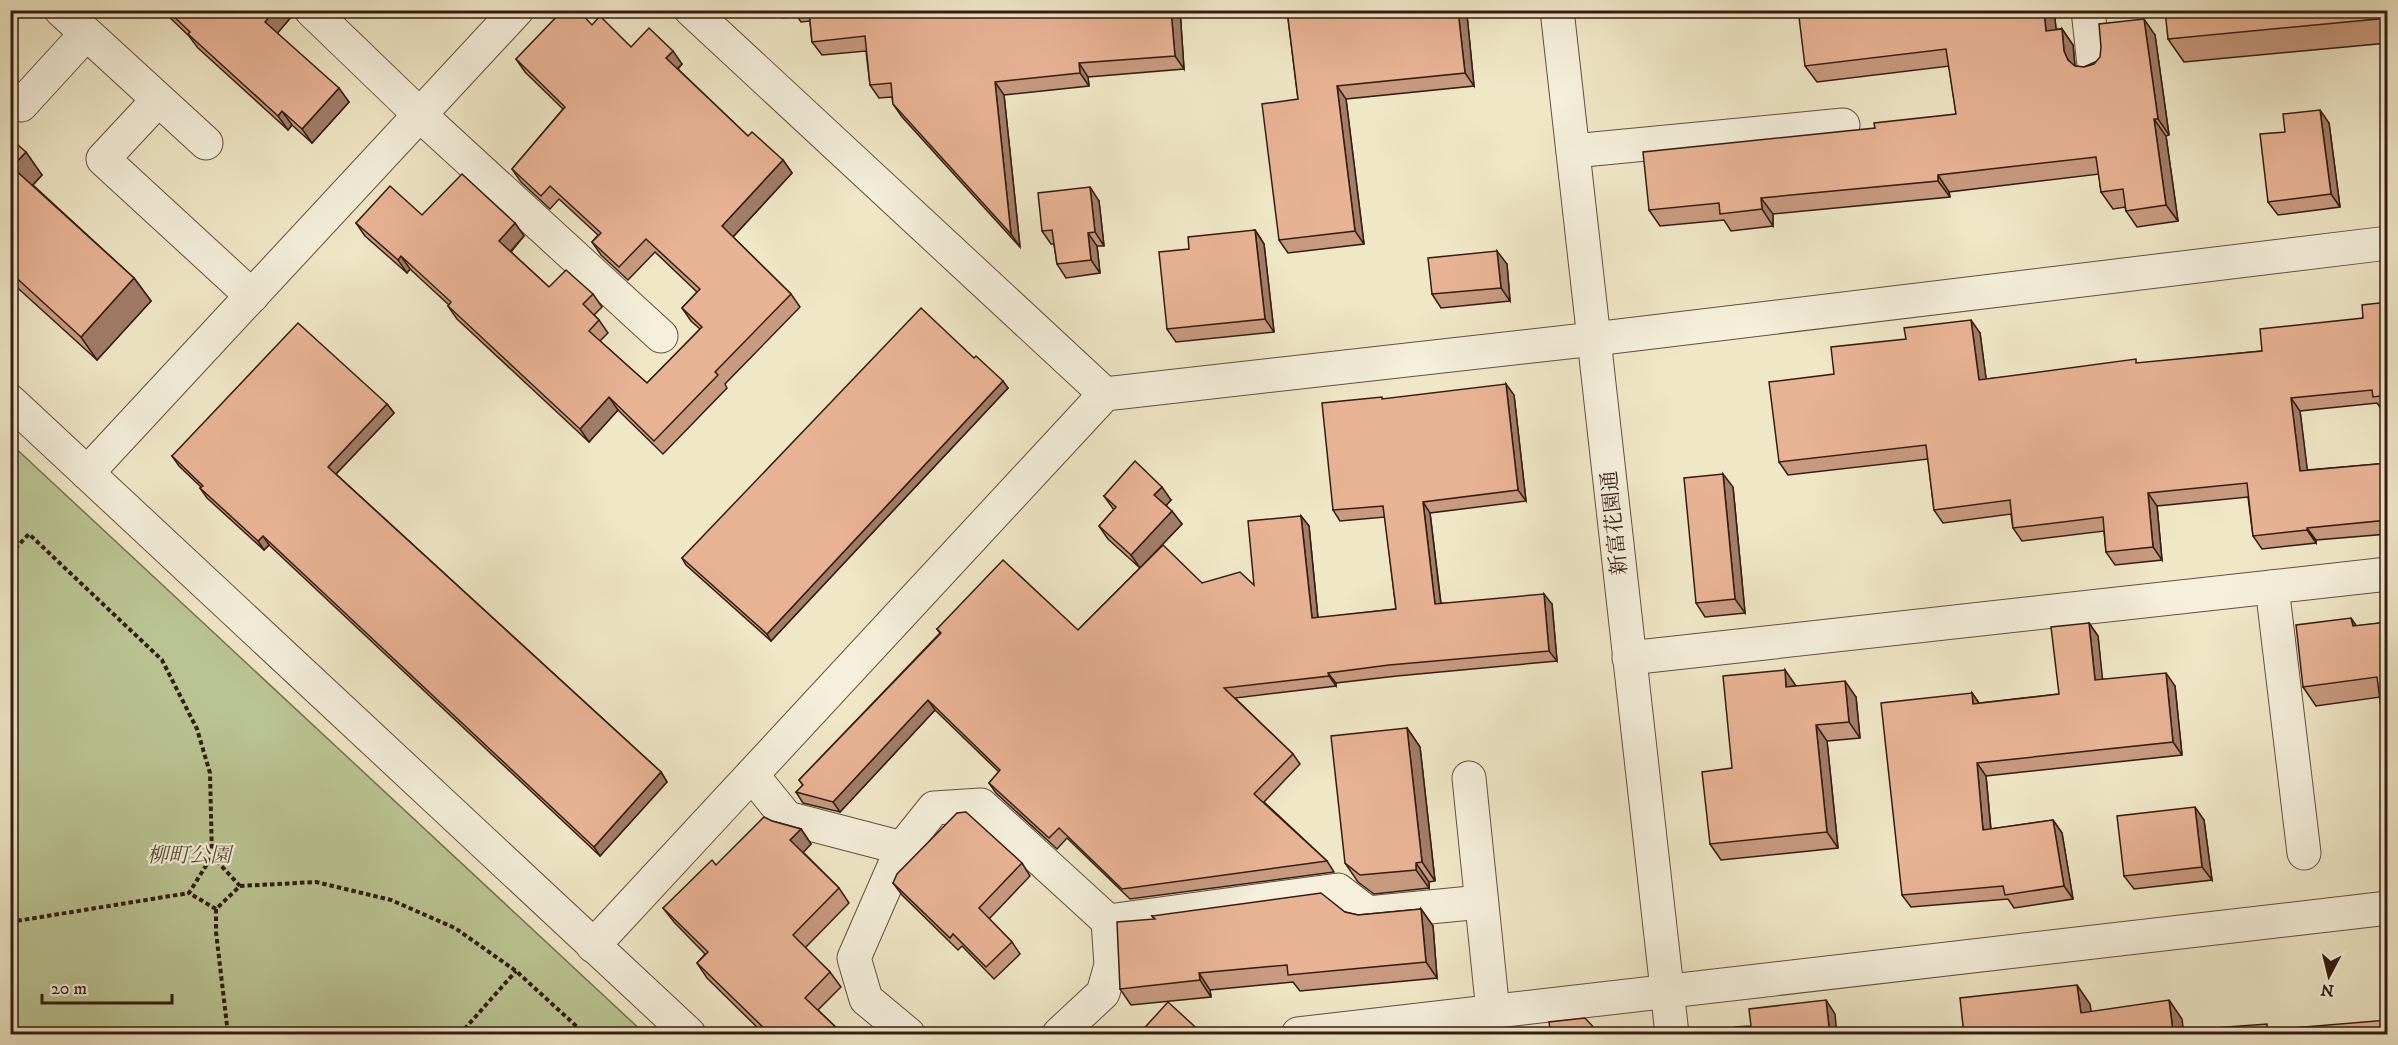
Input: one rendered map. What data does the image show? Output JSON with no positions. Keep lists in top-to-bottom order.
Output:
{
  "streets": {
    "street": ["新富花園通"]
  },
  "parks": ["柳町公園"],
  "scale_bar": "20 m",
  "north": "bottom"
}
